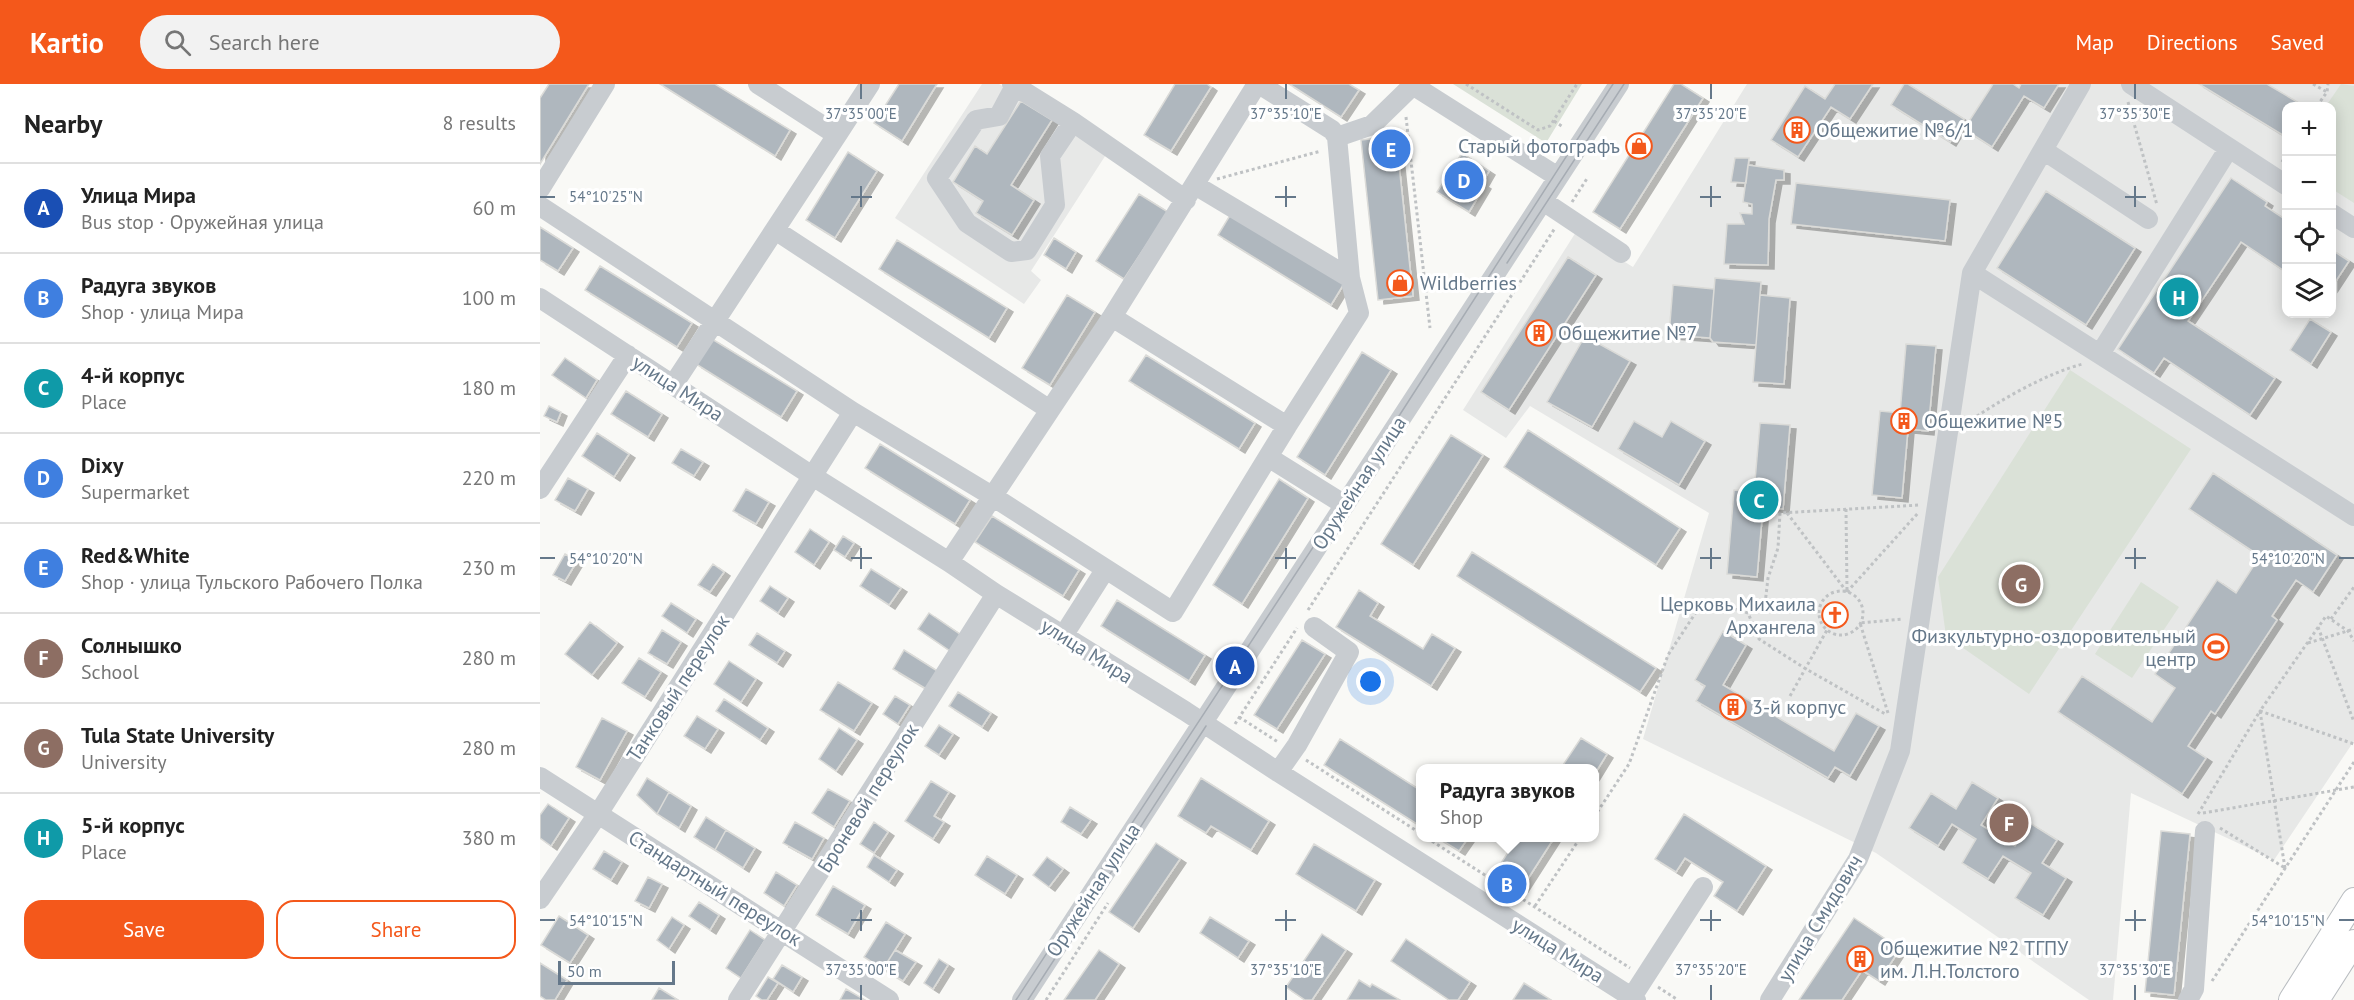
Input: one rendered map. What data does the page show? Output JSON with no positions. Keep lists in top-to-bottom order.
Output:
{
  "streets": {
    "street": [
      "улица Мира",
      "Оружейная улица",
      "Танковый переулок",
      "Броневой переулок",
      "Стандартный переулок",
      "улица Смидович"
    ]
  },
  "crossings": [
    ["улица Мира", "Оружейная улица"],
    ["улица Мира", "Танковый переулок"],
    ["улица Мира", "Броневой переулок"],
    ["Танковый переулок", "Стандартный переулок"],
    ["Броневой переулок", "Стандартный переулок"]
  ],
  "places": {
    "building": [
      "Общежитие №6/1",
      "Общежитие №7",
      "Общежитие №5",
      "3-й корпус",
      "Общежитие №2 ТГПУ им. Л.Н.Толстого"
    ],
    "shop": ["Старый фотографъ", "Wildberries"],
    "church": ["Церковь Михаила Архангела"],
    "sports": ["Физкультурно-оздоровительный центр"]
  },
  "scale_bar": "50 m",
  "page": {
    "header": "Kartio",
    "search": "Search here",
    "nav": ["Map", "Directions", "Saved"],
    "heading": ["Nearby", "8 results"],
    "map_buttons": ["+", "−"],
    "pins": [
      "E",
      "D",
      "H",
      "C",
      "G",
      "A",
      "F",
      "B"
    ],
    "list": [
      {
        "mark": "A",
        "name": "Улица Мира",
        "note": "Bus stop · Оружейная улица",
        "value": "60 m"
      },
      {
        "mark": "B",
        "name": "Радуга звуков",
        "note": "Shop · улица Мира",
        "value": "100 m"
      },
      {
        "mark": "C",
        "name": "4-й корпус",
        "note": "Place",
        "value": "180 m"
      },
      {
        "mark": "D",
        "name": "Dixy",
        "note": "Supermarket",
        "value": "220 m"
      },
      {
        "mark": "E",
        "name": "Red&White",
        "note": "Shop · улица Тульского Рабочего Полка",
        "value": "230 m"
      },
      {
        "mark": "F",
        "name": "Солнышко",
        "note": "School",
        "value": "280 m"
      },
      {
        "mark": "G",
        "name": "Tula State University",
        "note": "University",
        "value": "280 m"
      },
      {
        "mark": "H",
        "name": "5-й корпус",
        "note": "Place",
        "value": "380 m"
      }
    ],
    "popup": ["Радуга звуков", "Shop"],
    "buttons": ["Save", "Share"],
    "scale": "50 m"
  },
  "coordinates": [
    "37°35'00\"E",
    "37°35'10\"E",
    "37°35'20\"E",
    "37°35'30\"E",
    "54°10'25\"N",
    "54°10'20\"N",
    "54°10'15\"N"
  ]
}
